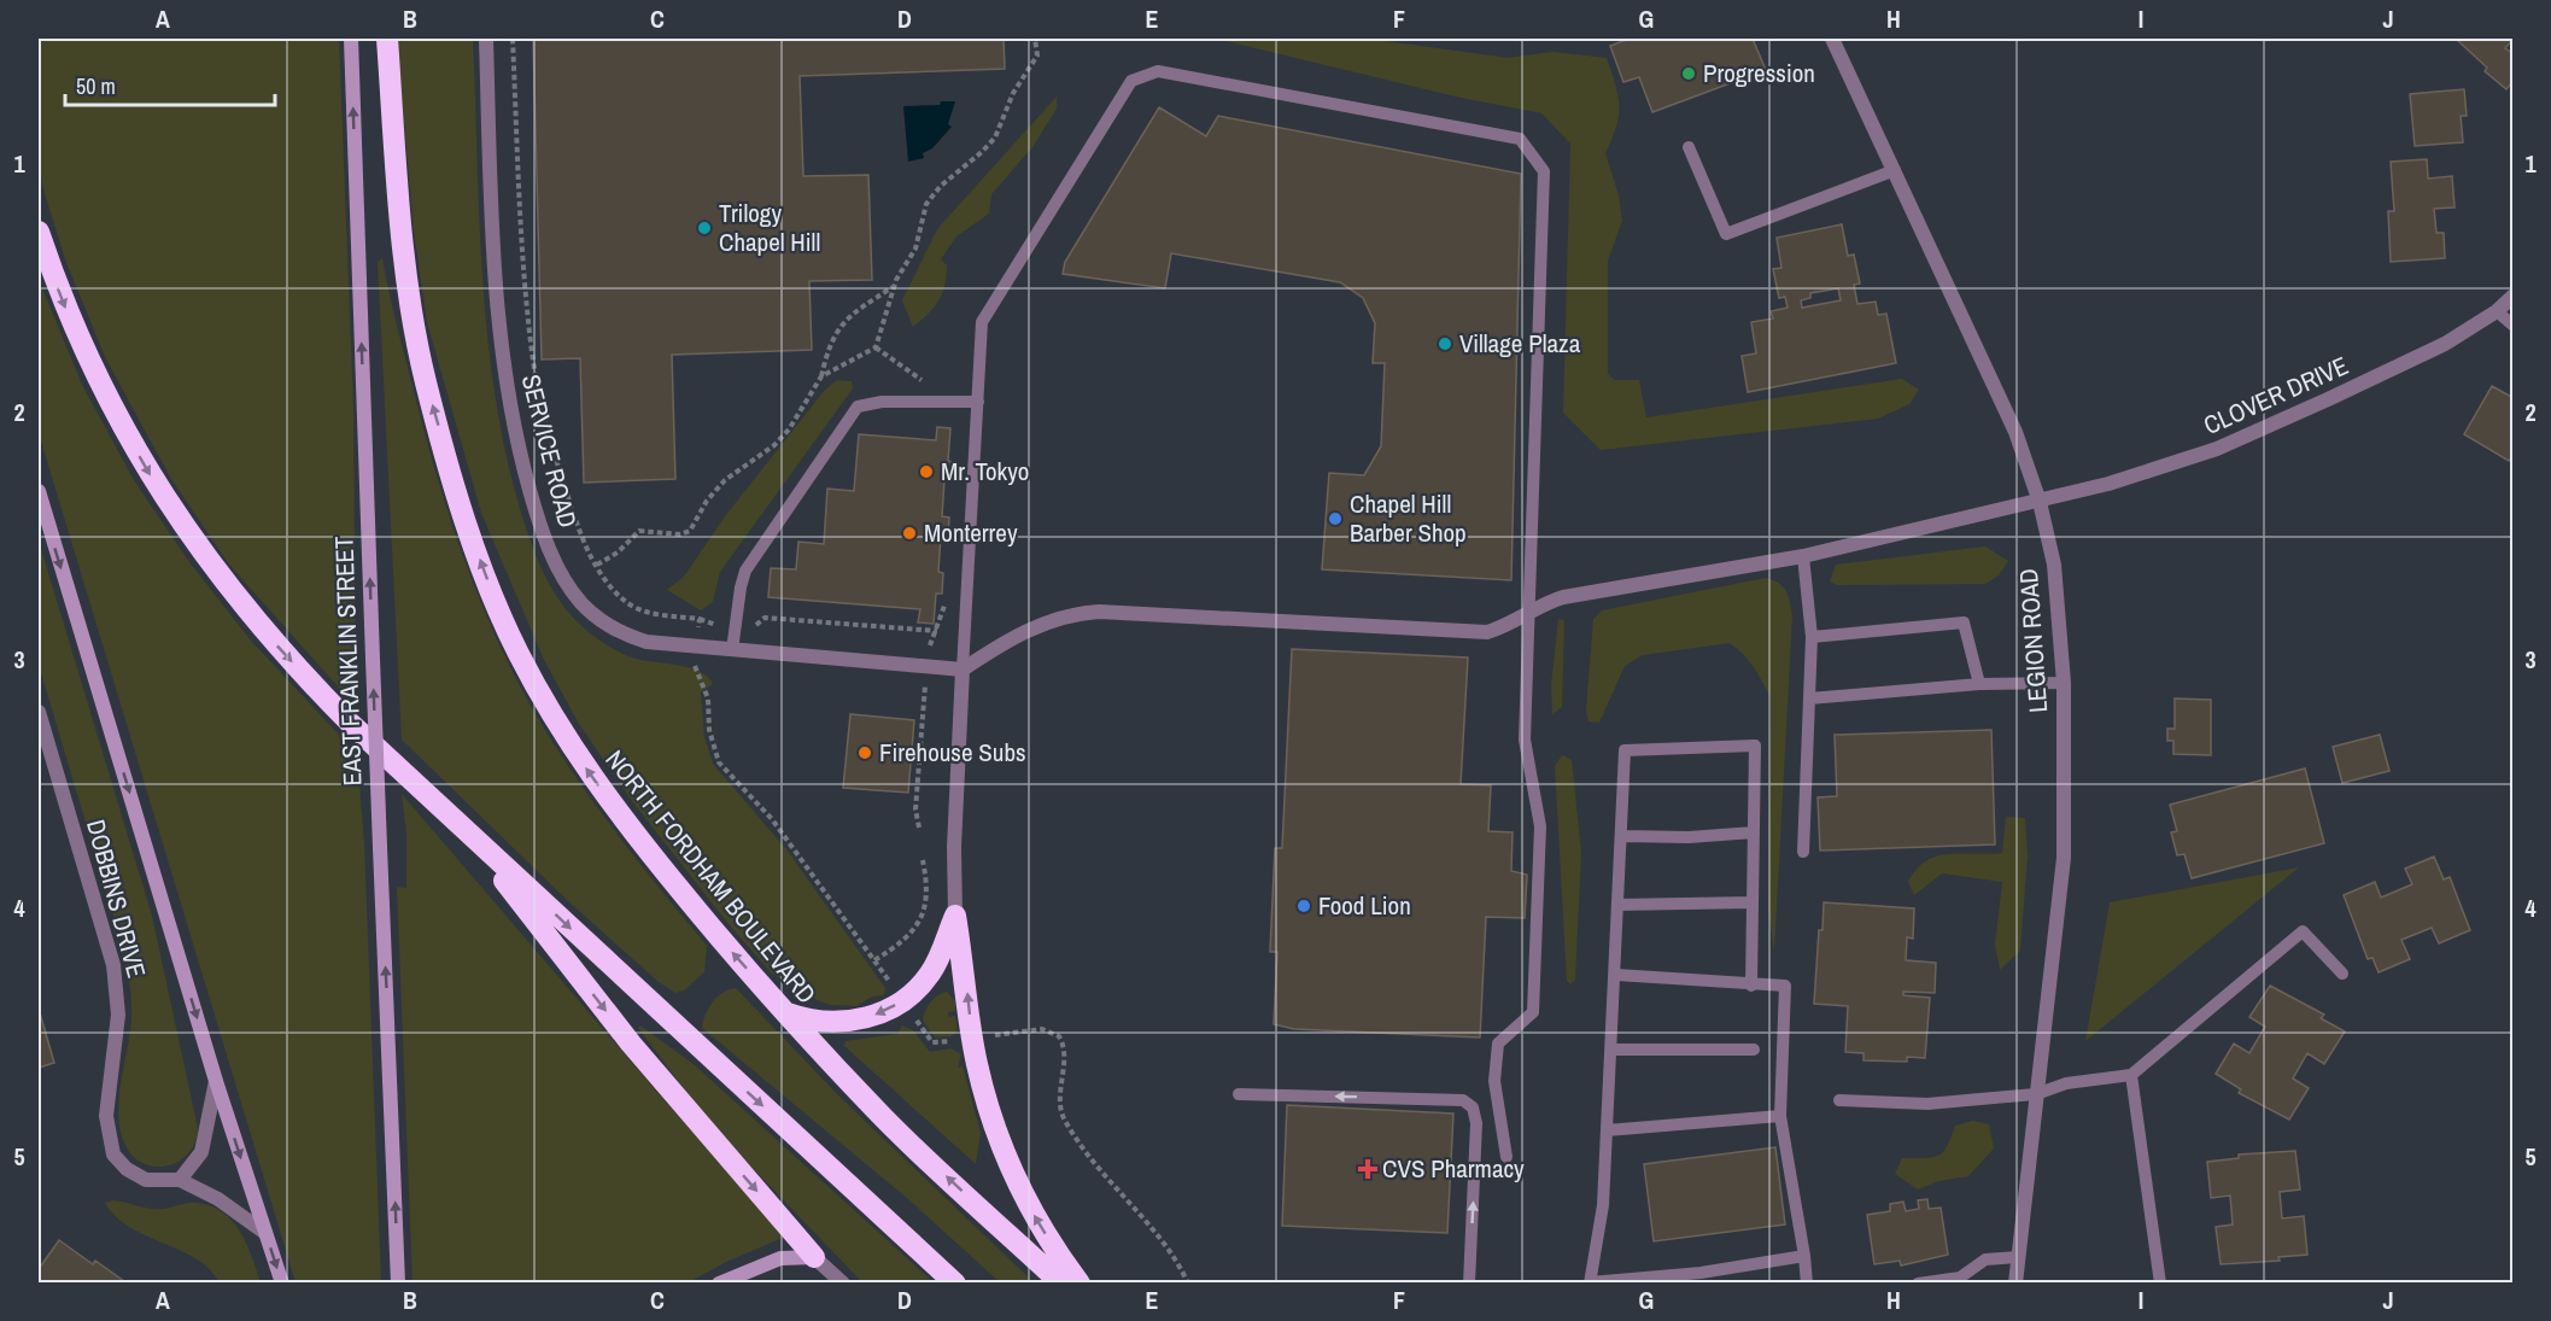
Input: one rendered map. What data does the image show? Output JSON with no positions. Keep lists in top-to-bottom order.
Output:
{
  "streets": {
    "highway": ["NORTH FORDHAM BOULEVARD"],
    "main road": ["EAST FRANKLIN STREET"],
    "street": [
      "CLOVER DRIVE",
      "SERVICE ROAD",
      "LEGION ROAD",
      "DOBBINS DRIVE"
    ]
  },
  "crossings": [
    ["CLOVER DRIVE", "SERVICE ROAD"],
    ["CLOVER DRIVE", "LEGION ROAD"]
  ],
  "one_way": ["EAST FRANKLIN STREET"],
  "places": {
    "other": [
      "Progression",
      "Trilogy Chapel Hill",
      "Village Plaza",
      "Mr. Tokyo",
      "Chapel Hill Barber Shop",
      "Monterrey",
      "Firehouse Subs",
      "Food Lion"
    ],
    "health": ["CVS Pharmacy"]
  },
  "scale_bar": "50 m",
  "grid": {
    "columns": [
      "A",
      "B",
      "C",
      "D",
      "E",
      "F",
      "G",
      "H",
      "I",
      "J"
    ],
    "rows": [
      "1",
      "2",
      "3",
      "4",
      "5"
    ]
  }
}
